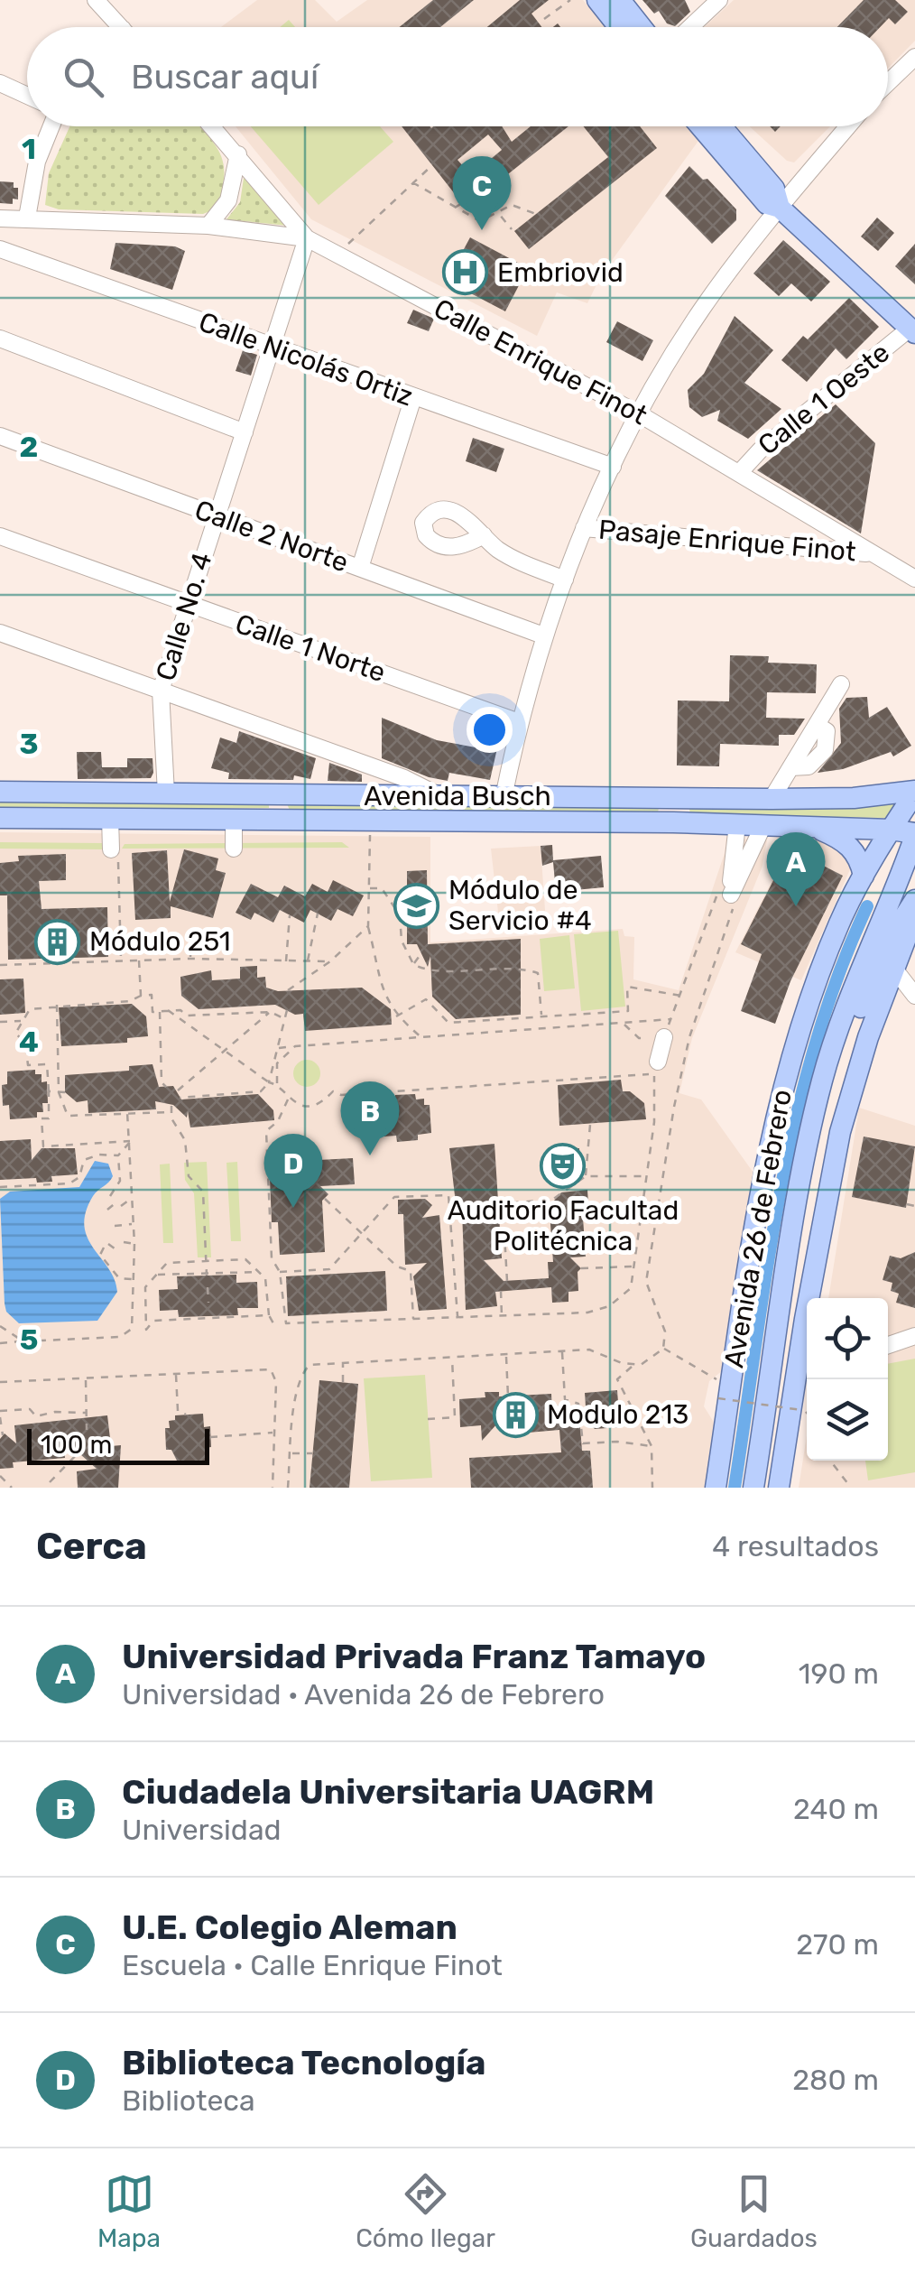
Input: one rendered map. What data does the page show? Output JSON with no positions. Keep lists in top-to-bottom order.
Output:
{
  "streets": {
    "main road": ["Avenida Busch", "Avenida 26 de Febrero"],
    "street": [
      "Calle Nicolás Ortiz",
      "Calle Enrique Finot",
      "Calle 1 Oeste",
      "Calle 2 Norte",
      "Pasaje Enrique Finot",
      "Calle No. 4",
      "Calle 1 Norte"
    ]
  },
  "crossings": [
    ["Calle Nicolás Ortiz", "Calle No. 4"],
    ["Calle Enrique Finot", "Calle 1 Oeste"],
    ["Calle Enrique Finot", "Pasaje Enrique Finot"],
    ["Calle Enrique Finot", "Calle No. 4"],
    ["Calle 2 Norte", "Calle No. 4"],
    ["Calle No. 4", "Calle 1 Norte"],
    ["Calle No. 4", "Avenida Busch"],
    ["Avenida Busch", "Avenida 26 de Febrero"]
  ],
  "places": {
    "hospital": ["Embriovid"],
    "school or university": ["Módulo de Servicio #4"],
    "building": ["Módulo 251", "Modulo 213"],
    "theatre": ["Auditorio Facultad Politécnica"]
  },
  "scale_bar": "100 m",
  "page": {
    "search": "Buscar aquí",
    "pins": [
      "C",
      "A",
      "B",
      "D"
    ],
    "scale": "100 m",
    "heading": ["Cerca", "4 resultados"],
    "list": [
      {
        "mark": "A",
        "name": "Universidad Privada Franz Tamayo",
        "note": "Universidad · Avenida 26 de Febrero",
        "value": "190 m"
      },
      {
        "mark": "B",
        "name": "Ciudadela Universitaria UAGRM",
        "note": "Universidad",
        "value": "240 m"
      },
      {
        "mark": "C",
        "name": "U.E. Colegio Aleman",
        "note": "Escuela · Calle Enrique Finot",
        "value": "270 m"
      },
      {
        "mark": "D",
        "name": "Biblioteca Tecnología",
        "note": "Biblioteca",
        "value": "280 m"
      }
    ],
    "nav": ["Mapa", "Cómo llegar", "Guardados"]
  },
  "grid": {
    "rows": [
      "1",
      "2",
      "3",
      "4",
      "5"
    ]
  }
}
